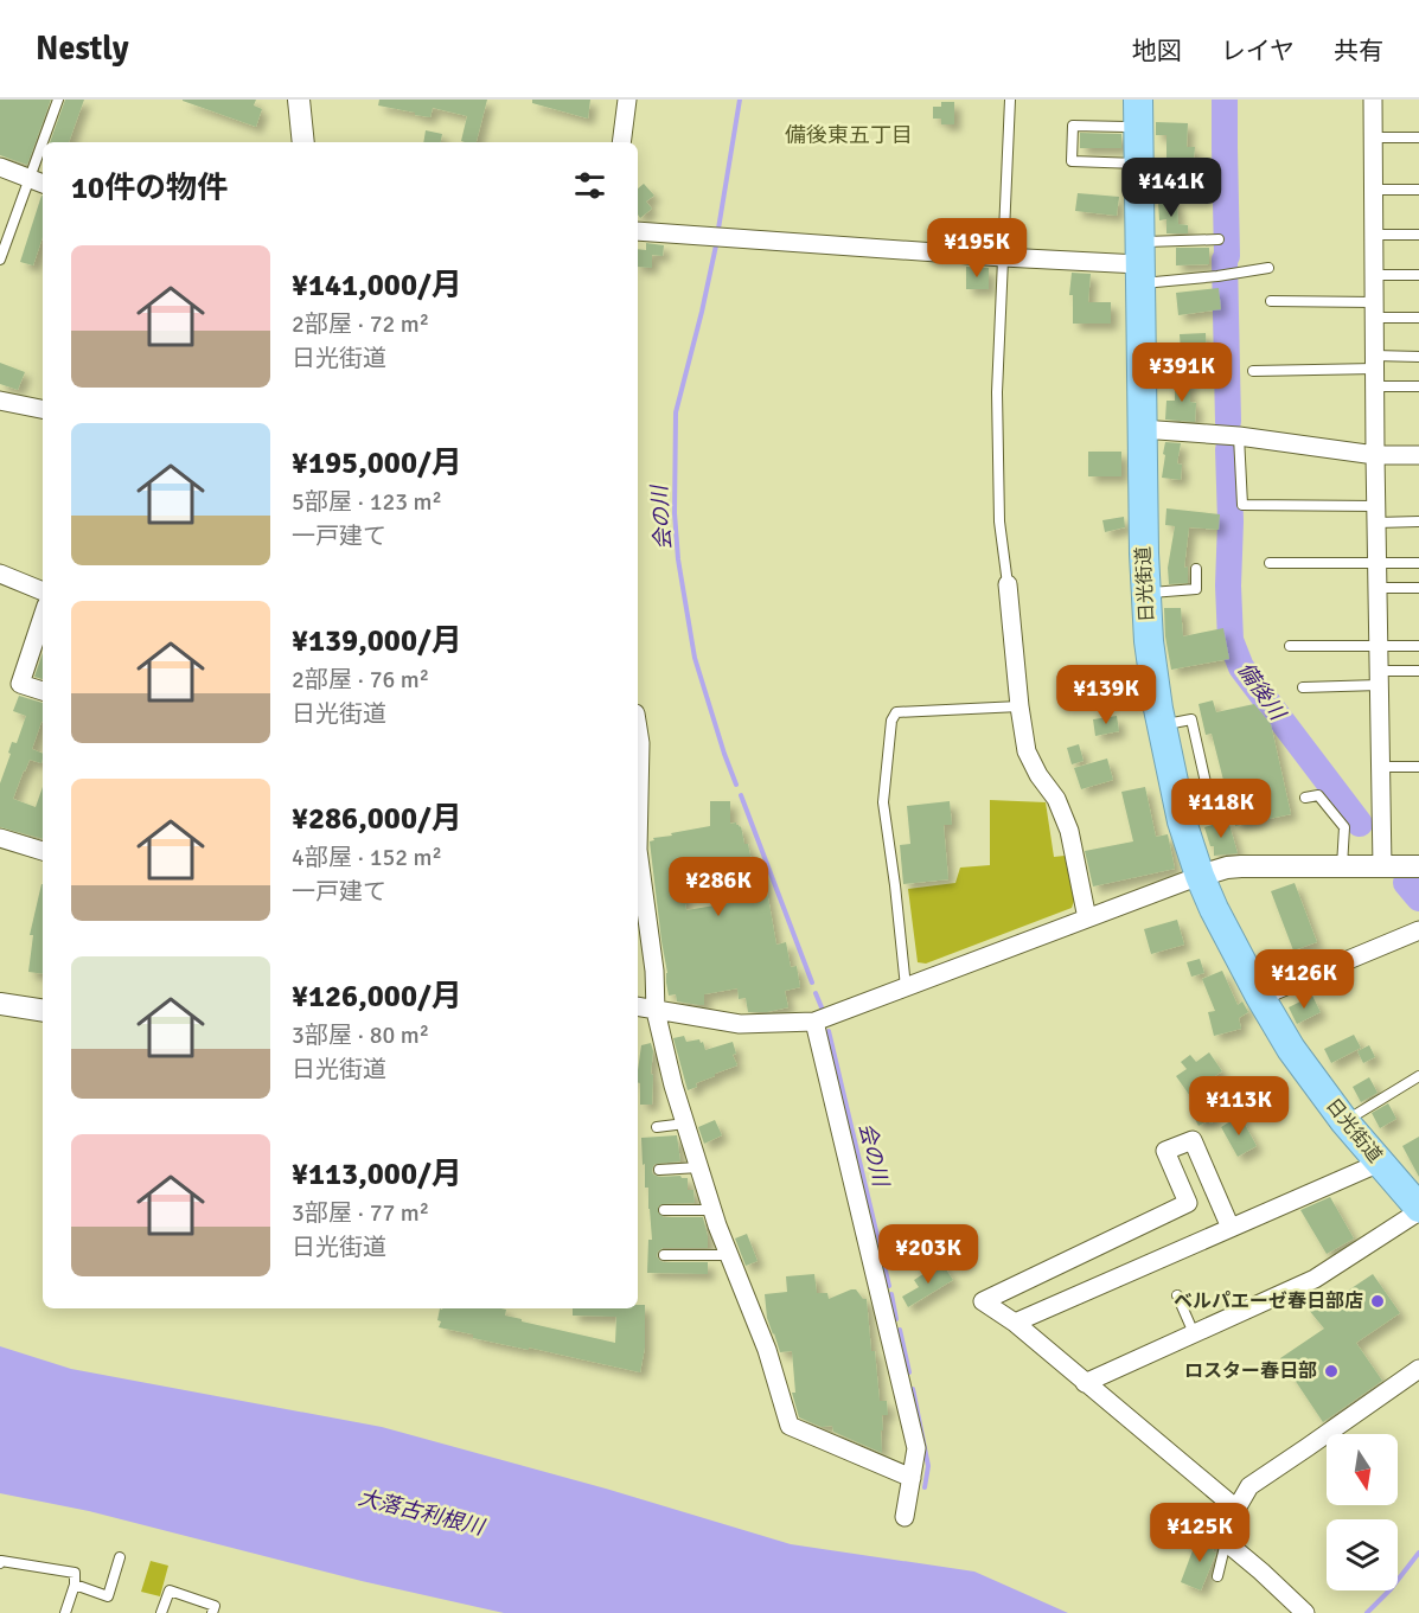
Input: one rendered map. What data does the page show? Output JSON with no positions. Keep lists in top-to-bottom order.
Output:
{
  "streets": {
    "highway": ["日光街道"]
  },
  "districts": ["備後東五丁目"],
  "water": ["会の川", "備後川", "大落古利根川"],
  "places": ["ベルパエーゼ春日部店", "ロスター春日部"],
  "north": "bottom",
  "page": {
    "header": "Nestly",
    "nav": ["地図", "レイヤ", "共有"],
    "heading": "10件の物件",
    "price": [
      "¥141K",
      "¥195K",
      "¥391K",
      "¥139K",
      "¥118K",
      "¥286K",
      "¥126K",
      "¥113K",
      "¥203K",
      "¥125K"
    ],
    "list": [
      {
        "name": "¥141,000/月",
        "note": "2部屋 · 72 m² · 日光街道"
      },
      {
        "name": "¥195,000/月",
        "note": "5部屋 · 123 m² · 一戸建て"
      },
      {
        "name": "¥139,000/月",
        "note": "2部屋 · 76 m² · 日光街道"
      },
      {
        "name": "¥286,000/月",
        "note": "4部屋 · 152 m² · 一戸建て"
      },
      {
        "name": "¥126,000/月",
        "note": "3部屋 · 80 m² · 日光街道"
      },
      {
        "name": "¥113,000/月",
        "note": "3部屋 · 77 m² · 日光街道"
      }
    ]
  }
}
